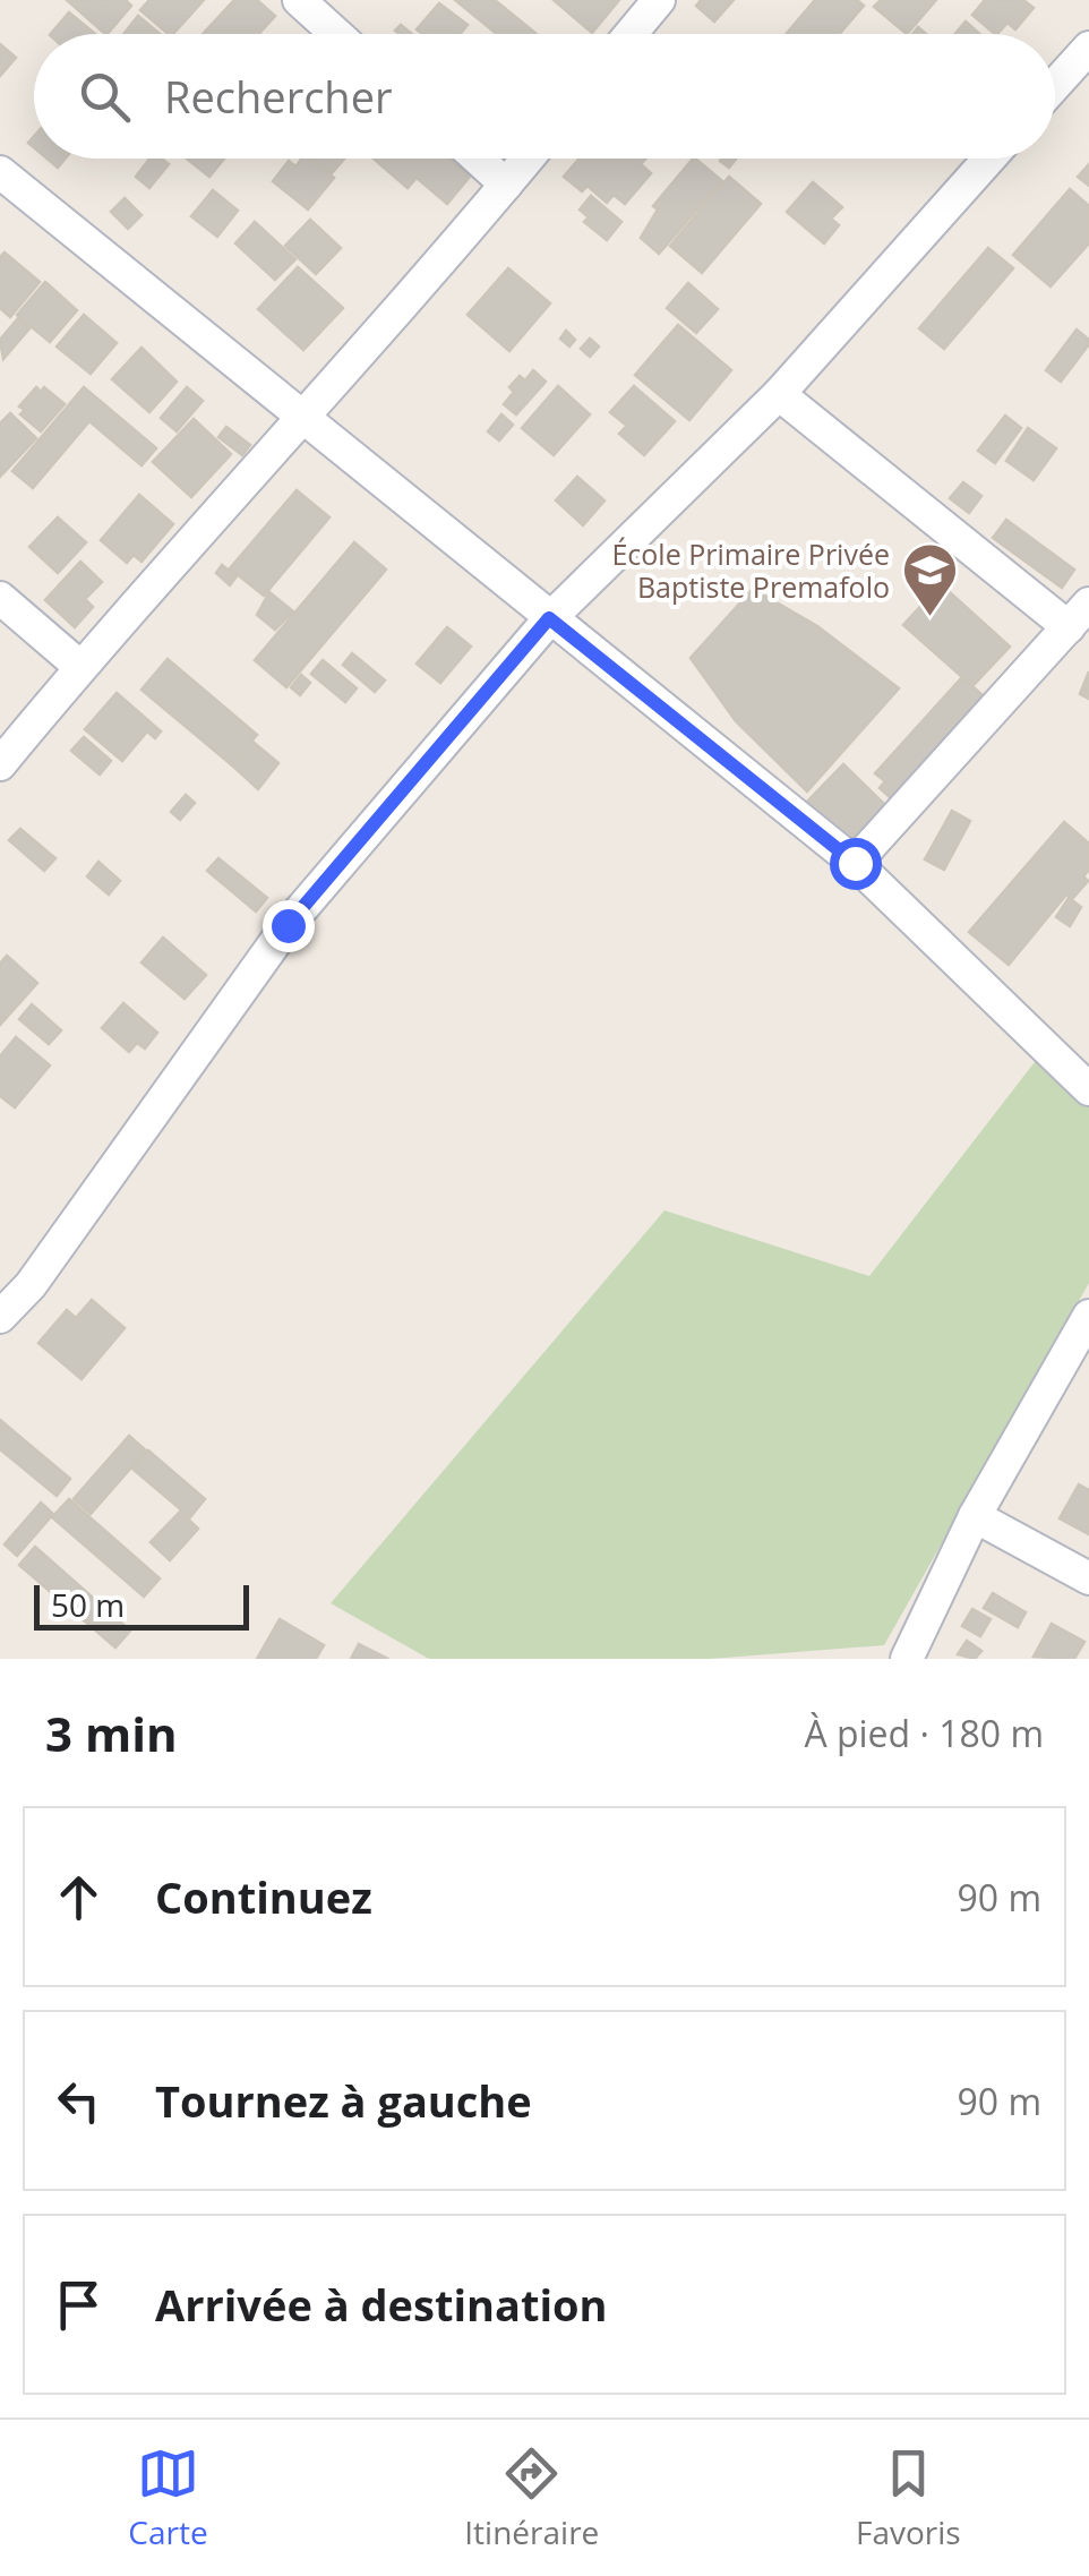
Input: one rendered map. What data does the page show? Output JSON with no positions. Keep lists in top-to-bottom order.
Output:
{
  "places": {
    "school or university": ["École Primaire Privée Baptiste Premafolo"]
  },
  "scale_bar": "50 m",
  "page": {
    "search": "Rechercher",
    "scale": "50 m",
    "heading": ["3 min", "À pied · 180 m"],
    "list": [
      ["Continuez", "90 m"],
      ["Tournez à gauche", "90 m"],
      "Arrivée à destination"
    ],
    "nav": ["Carte", "Itinéraire", "Favoris"]
  }
}
